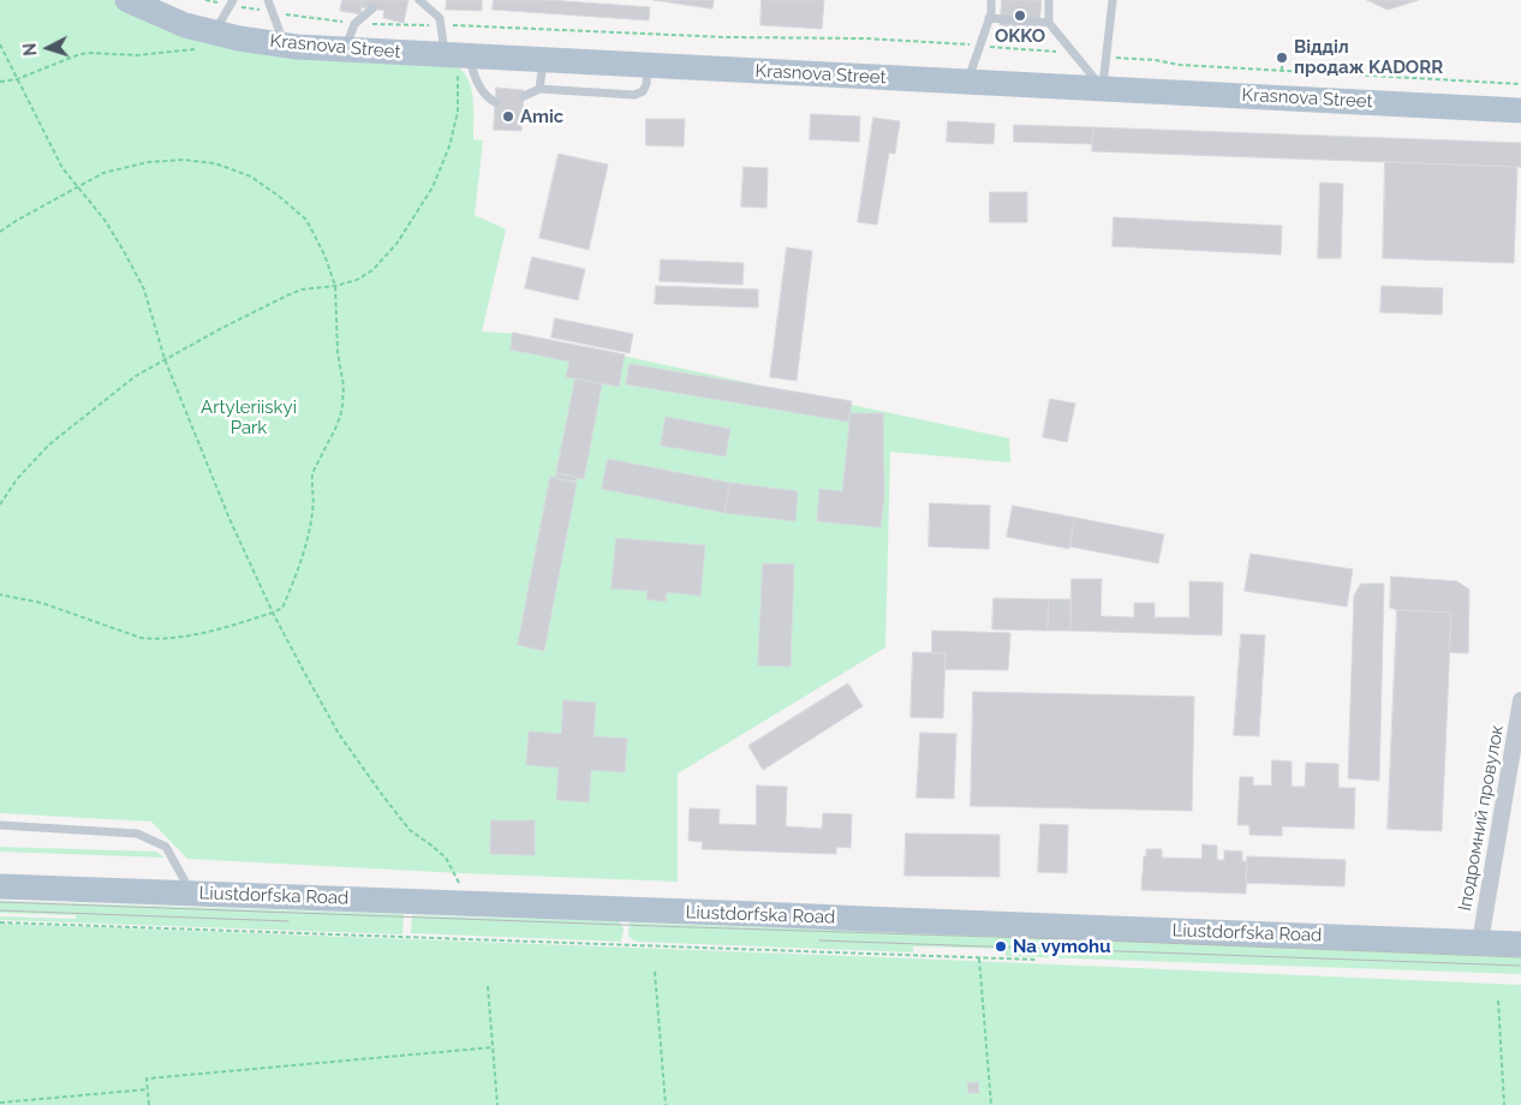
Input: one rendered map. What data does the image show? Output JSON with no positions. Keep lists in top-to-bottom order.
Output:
{
  "streets": {
    "main road": ["Krasnova Street", "Liustdorfska Road"],
    "street": ["Іподромний провулок"]
  },
  "crossings": [
    ["Іподромний провулок", "Liustdorfska Road"]
  ],
  "parks": ["Artyleriiskyi Park"],
  "places": [
    "OKKO",
    "Відділ продаж KADORR",
    "Amic",
    "Na vymohu"
  ],
  "north": "left"
}
